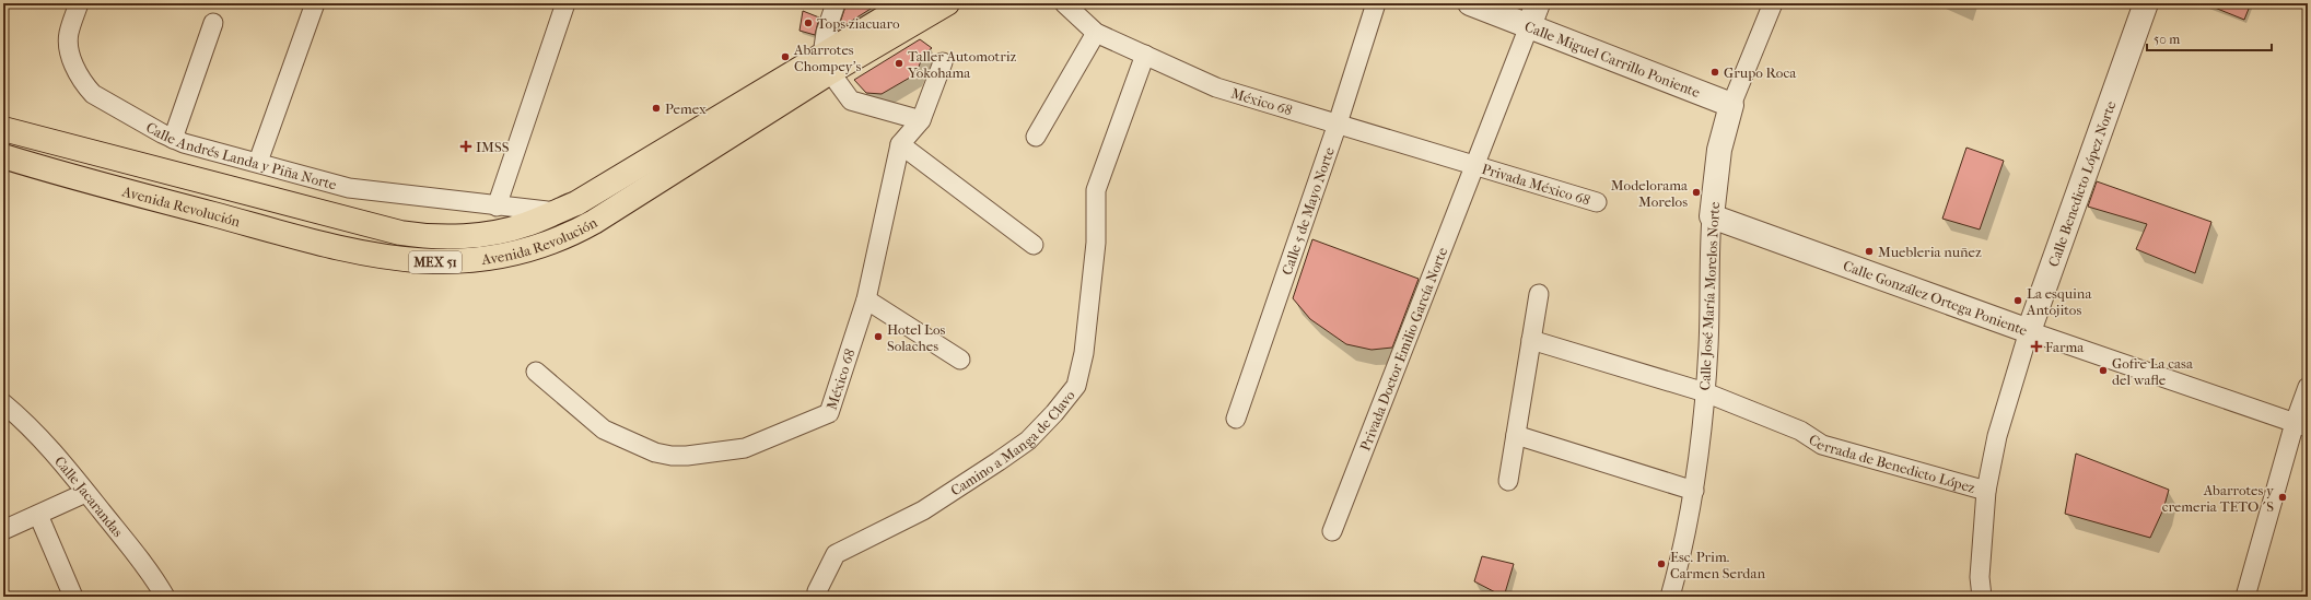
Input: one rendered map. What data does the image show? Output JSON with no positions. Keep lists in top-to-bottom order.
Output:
{
  "streets": {
    "main road": ["Avenida Revolución", "MEX 51"],
    "street": [
      "Calle Miguel Carrillo Poniente",
      "México 68",
      "Calle Andrés Landa y Piña Norte",
      "Privada México 68",
      "Calle Benedicto López Norte",
      "Calle 5 de Mayo Norte",
      "Calle José María Morelos Norte",
      "Calle González Ortega Poniente",
      "Privada Doctor Emilio García Norte",
      "Camino a Manga de Clavo",
      "Cerrada de Benedicto López",
      "Calle Jacarandas"
    ]
  },
  "crossings": [
    ["Calle Miguel Carrillo Poniente", "Calle José María Morelos Norte"],
    ["Calle Miguel Carrillo Poniente", "Privada Doctor Emilio García Norte"],
    ["México 68", "Privada México 68"],
    ["México 68", "Calle 5 de Mayo Norte"],
    ["México 68", "Privada Doctor Emilio García Norte"],
    ["México 68", "Camino a Manga de Clavo"],
    ["Calle Andrés Landa y Piña Norte", "Avenida Revolución"],
    ["Privada México 68", "Privada Doctor Emilio García Norte"],
    ["Calle Benedicto López Norte", "Calle González Ortega Poniente"],
    ["Calle Benedicto López Norte", "Cerrada de Benedicto López"],
    ["Calle José María Morelos Norte", "Calle González Ortega Poniente"],
    ["Calle José María Morelos Norte", "Cerrada de Benedicto López"]
  ],
  "places": {
    "other": [
      "Tops ziacuaro",
      "Abarrotes Chompey's",
      "Taller Automotriz Yokohama",
      "Grupo Roca",
      "Pemex",
      "Modelorama Morelos",
      "Muebleria nuñez",
      "La esquina Antojitos",
      "Hotel Los Solaches",
      "Gofre La casa del wafle",
      "Abarrotes y cremeria TETO´S",
      "Esc. Prim. Carmen Serdan"
    ],
    "health": ["IMSS", "Farma"]
  },
  "scale_bar": "50 m"
}
